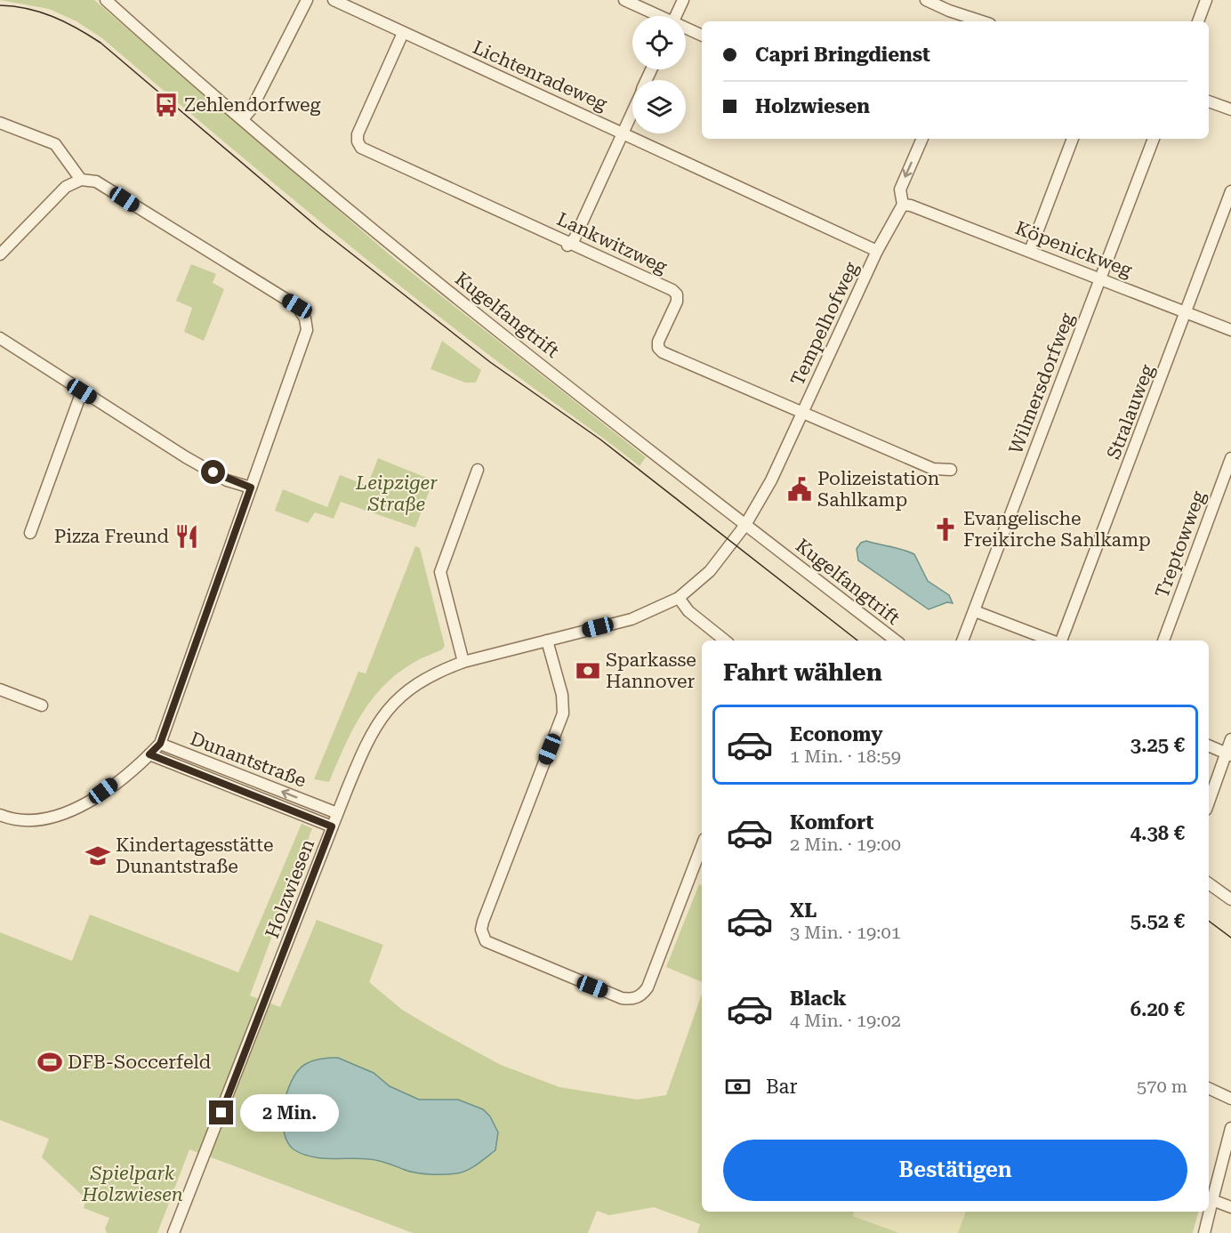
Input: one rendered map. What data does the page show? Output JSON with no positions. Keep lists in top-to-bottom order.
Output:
{
  "streets": {
    "street": [
      "Lichtenradeweg",
      "Lankwitzweg",
      "Köpenickweg",
      "Kugelfangtrift",
      "Tempelhofweg",
      "Wilmersdorfweg",
      "Stralauweg",
      "Treptowweg",
      "Dunantstraße",
      "Holzwiesen"
    ]
  },
  "crossings": [
    ["Lichtenradeweg", "Lankwitzweg"],
    ["Lichtenradeweg", "Tempelhofweg"],
    ["Lankwitzweg", "Tempelhofweg"],
    ["Köpenickweg", "Tempelhofweg"],
    ["Köpenickweg", "Wilmersdorfweg"],
    ["Köpenickweg", "Stralauweg"],
    ["Kugelfangtrift", "Tempelhofweg"],
    ["Kugelfangtrift", "Holzwiesen"],
    ["Tempelhofweg", "Holzwiesen"],
    ["Dunantstraße", "Holzwiesen"]
  ],
  "parks": ["Leipziger Straße", "Spielpark Holzwiesen"],
  "places": {
    "bus stop": ["Zehlendorfweg"],
    "public building": ["Polizeistation Sahlkamp"],
    "church": ["Evangelische Freikirche Sahlkamp"],
    "restaurant": ["Pizza Freund"],
    "bank": ["Sparkasse Hannover"],
    "school or university": ["Kindertagesstätte Dunantstraße"],
    "sports": ["DFB-Soccerfeld"]
  },
  "page": {
    "banner": ["Capri Bringdienst", "Holzwiesen"],
    "heading": "Fahrt wählen",
    "list": [
      {
        "name": "Economy",
        "note": "1 Min. · 18:59",
        "value": "3.25 €"
      },
      {
        "name": "Komfort",
        "note": "2 Min. · 19:00",
        "value": "4.38 €"
      },
      {
        "name": "XL",
        "note": "3 Min. · 19:01",
        "value": "5.52 €"
      },
      {
        "name": "Black",
        "note": "4 Min. · 19:02",
        "value": "6.20 €"
      }
    ],
    "pay": ["Bar", "570 m"],
    "bubble": "2 Min.",
    "buttons": "Bestätigen"
  }
}
